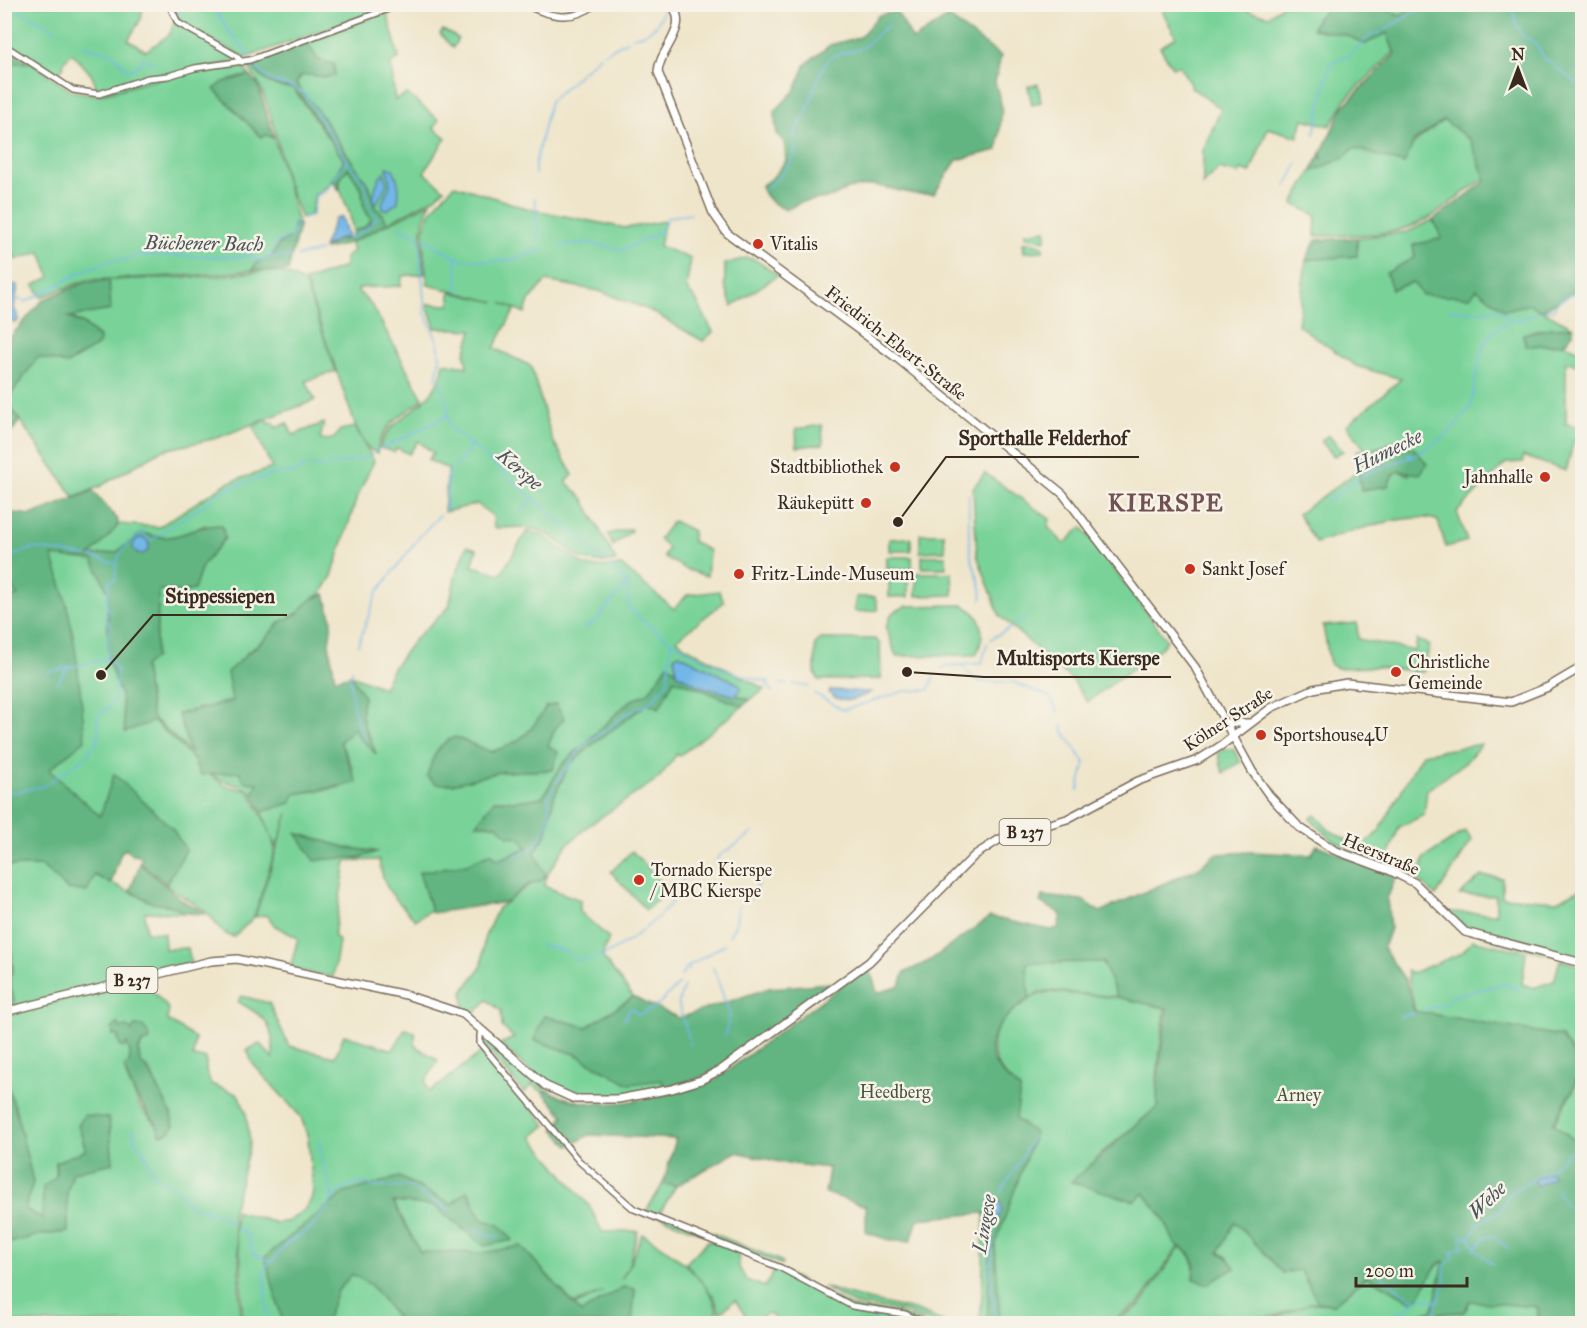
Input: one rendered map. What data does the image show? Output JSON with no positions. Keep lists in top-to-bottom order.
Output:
{
  "streets": {
    "main road": [
      "Friedrich-Ebert-Straße",
      "Kölner Straße",
      "B 237",
      "Heerstraße"
    ]
  },
  "crossings": [
    ["Friedrich-Ebert-Straße", "Kölner Straße"],
    ["Friedrich-Ebert-Straße", "Heerstraße"],
    ["Kölner Straße", "B 237"],
    ["Kölner Straße", "Heerstraße"]
  ],
  "districts": ["KIERSPE"],
  "water": [
    "Büchener Bach",
    "Humecke",
    "Kerspe",
    "Wehe",
    "Lingese"
  ],
  "parks": ["Heedberg", "Arney"],
  "places": [
    "Vitalis",
    "Stadtbibliothek",
    "Jahnhalle",
    "Räukepütt",
    "Sporthalle Felderhof",
    "Sankt Josef",
    "Fritz-Linde-Museum",
    "Multisports Kierspe",
    "Christliche Gemeinde",
    "Stippessiepen",
    "Sportshouse4U",
    "Tornado Kierspe / MBC Kierspe"
  ],
  "scale_bar": "200 m",
  "north": "top"
}
